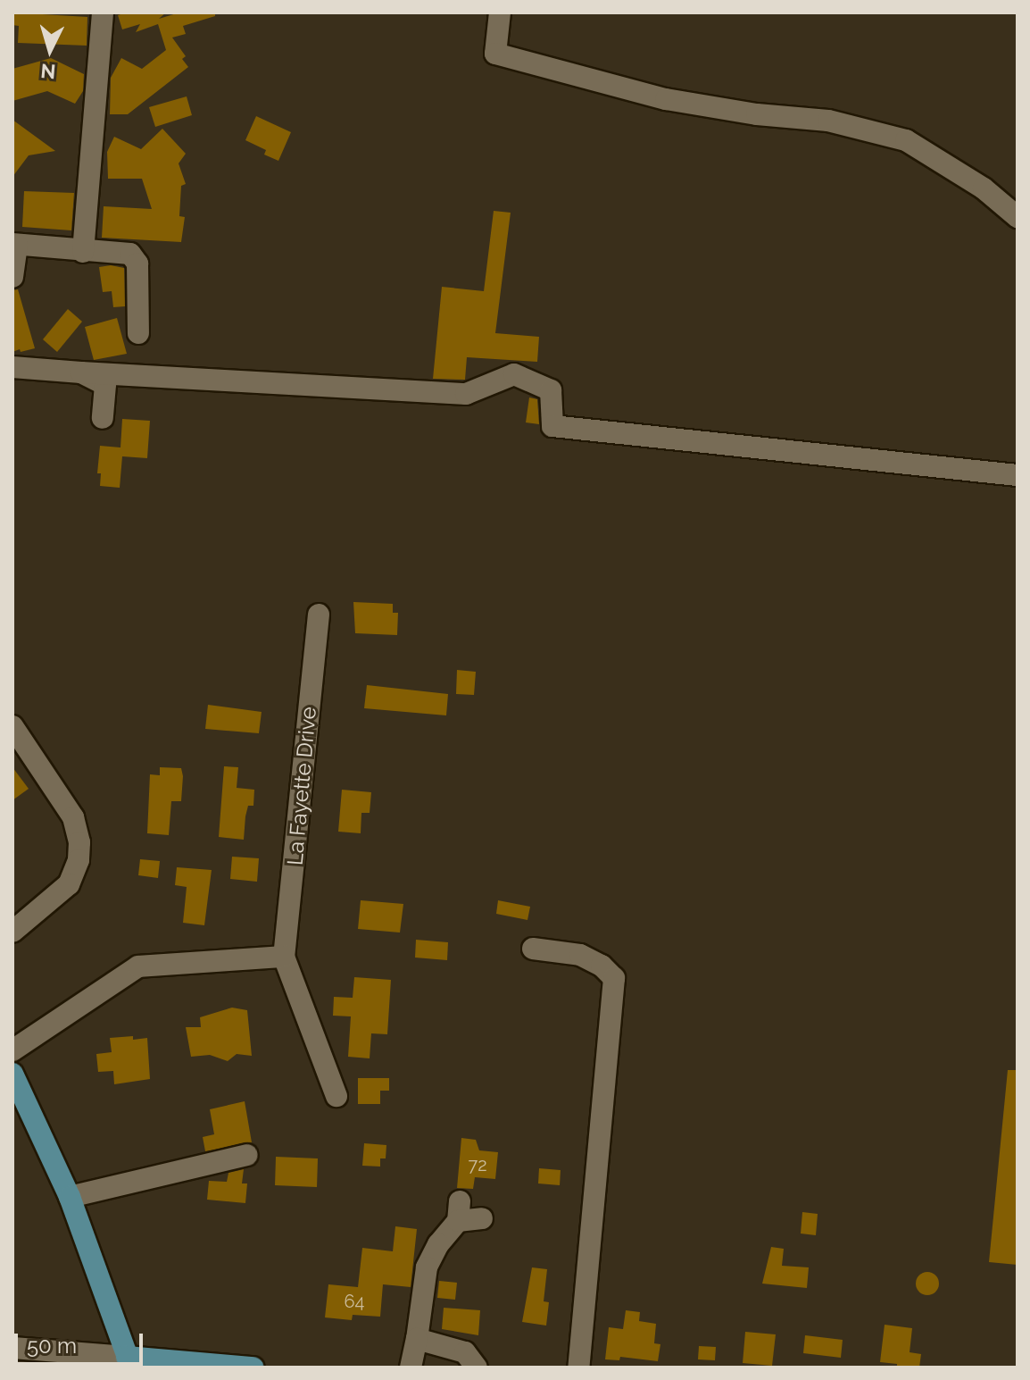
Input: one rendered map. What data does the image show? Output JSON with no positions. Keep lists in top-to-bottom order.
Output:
{
  "streets": {
    "street": ["La Fayette Drive"]
  },
  "house_numbers": ["72", "64"],
  "scale_bar": "50 m",
  "north": "bottom"
}
